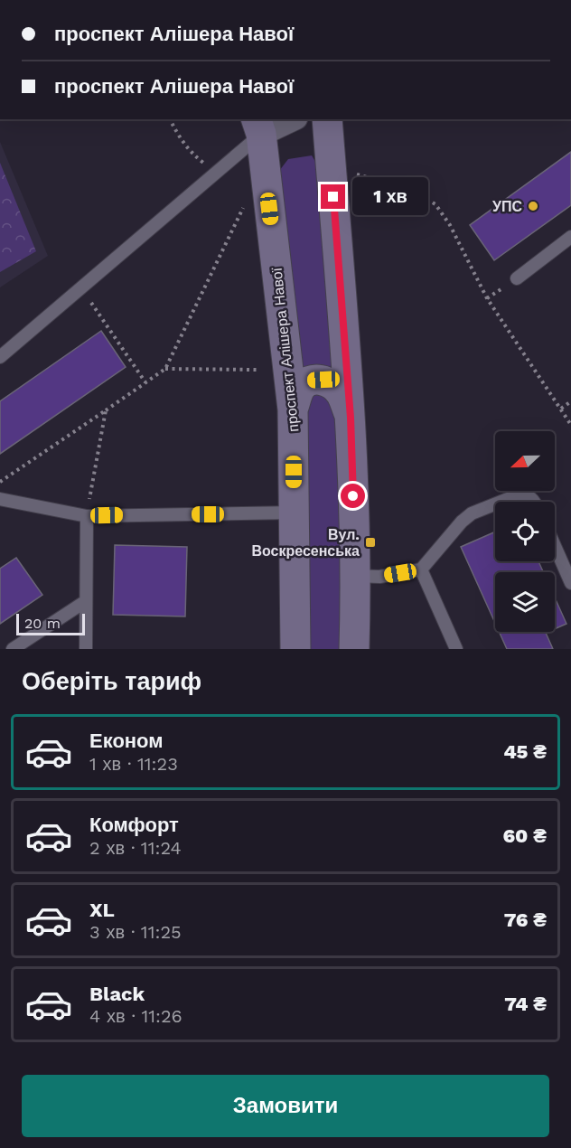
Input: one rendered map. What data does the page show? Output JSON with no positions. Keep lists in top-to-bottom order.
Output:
{
  "streets": {
    "street": ["проспект Алішера Навої"]
  },
  "places": {
    "other": ["УПС"],
    "transit": ["Вул. Воскресенська"]
  },
  "scale_bar": "20 m",
  "north": "left",
  "page": {
    "banner": ["проспект Алішера Навої", "проспект Алішера Навої"],
    "bubble": "1 хв",
    "scale": "20 m",
    "heading": "Оберіть тариф",
    "list": [
      {
        "name": "Економ",
        "note": "1 хв · 11:23",
        "value": "45 ₴"
      },
      {
        "name": "Комфорт",
        "note": "2 хв · 11:24",
        "value": "60 ₴"
      },
      {
        "name": "XL",
        "note": "3 хв · 11:25",
        "value": "76 ₴"
      },
      {
        "name": "Black",
        "note": "4 хв · 11:26",
        "value": "74 ₴"
      }
    ],
    "buttons": "Замовити"
  }
}
